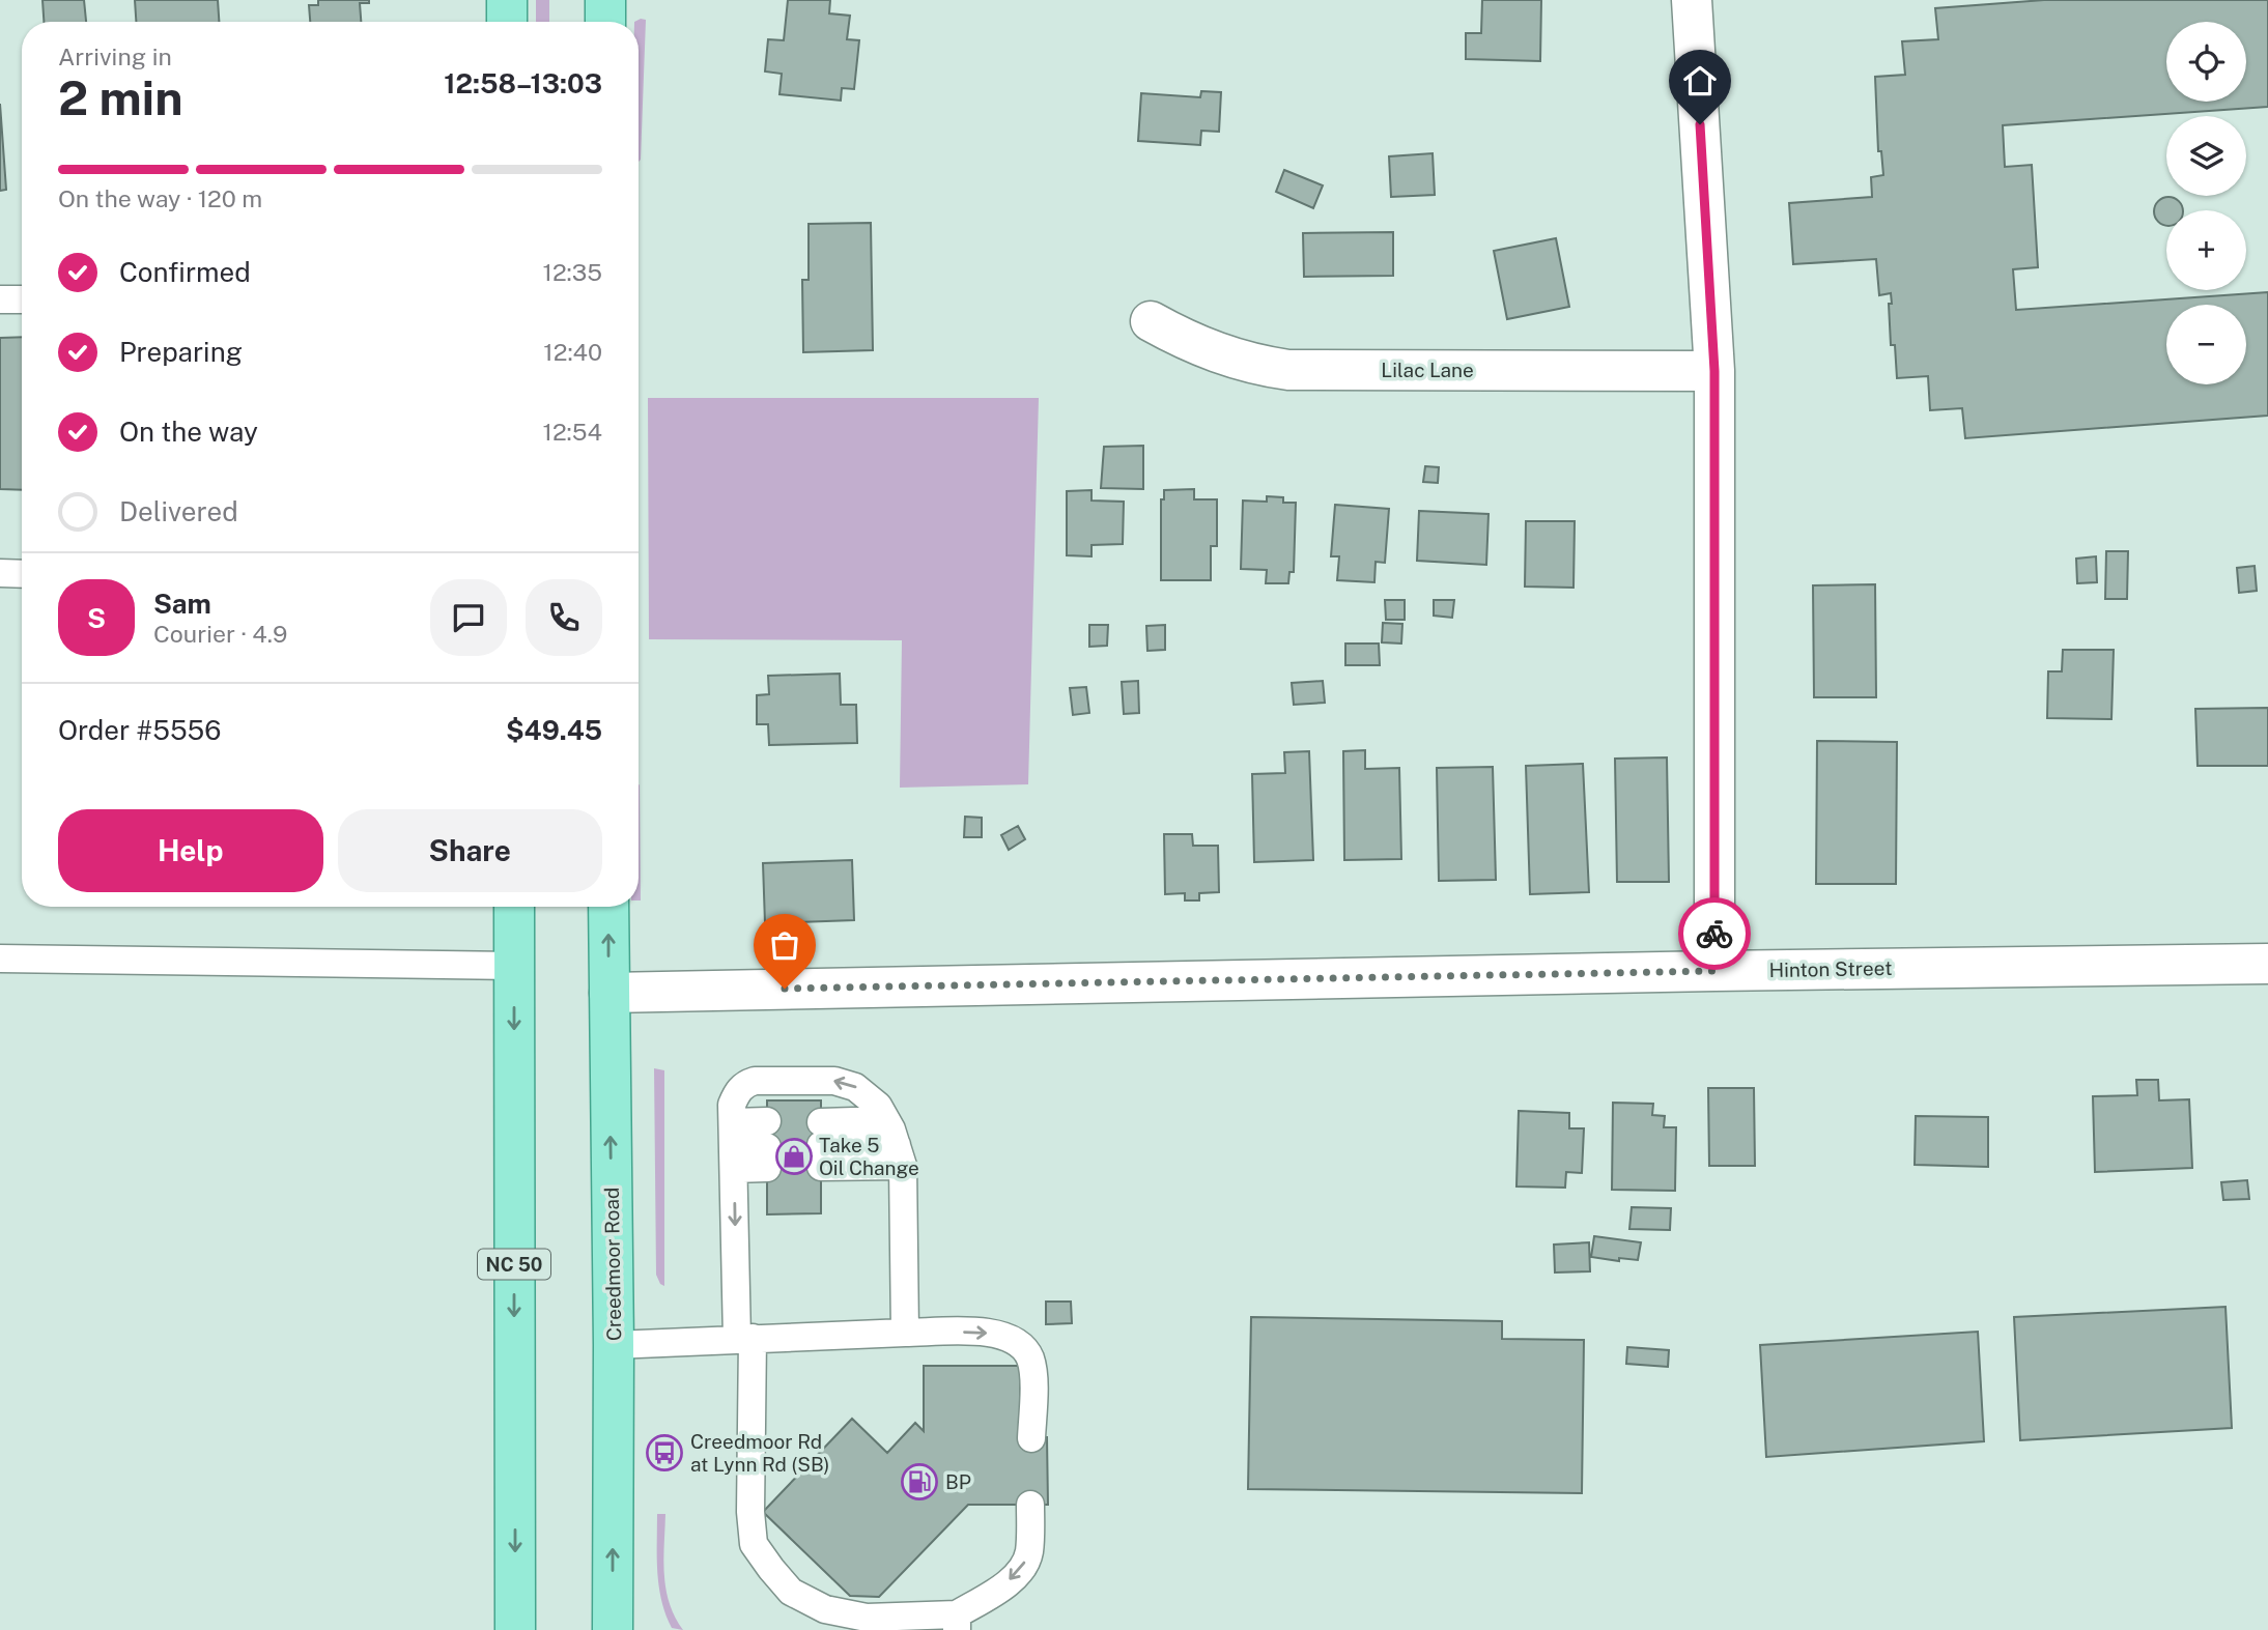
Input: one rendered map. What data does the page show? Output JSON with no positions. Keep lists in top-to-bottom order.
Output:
{
  "streets": {
    "main road": ["NC 50", "Creedmoor Road"],
    "street": ["Lilac Lane", "Hinton Street"]
  },
  "crossings": [
    ["Hinton Street", "Creedmoor Road"]
  ],
  "places": {
    "shop": ["Take 5 Oil Change"],
    "bus stop": ["Creedmoor Rd at Lynn Rd (SB)"],
    "fuel station": ["BP"]
  },
  "page": {
    "map_buttons": ["+", "−"],
    "heading": ["2 min", "Arriving in", "12:58–13:03"],
    "panel": [
      "Sam",
      "Courier · 4.9",
      "Order #5556",
      "$49.45"
    ],
    "bar": "On the way · 120 m",
    "list": [
      ["Confirmed", "12:35"],
      ["Preparing", "12:40"],
      ["On the way", "12:54"],
      "Delivered"
    ],
    "round": "S",
    "buttons": ["Help", "Share"]
  }
}
